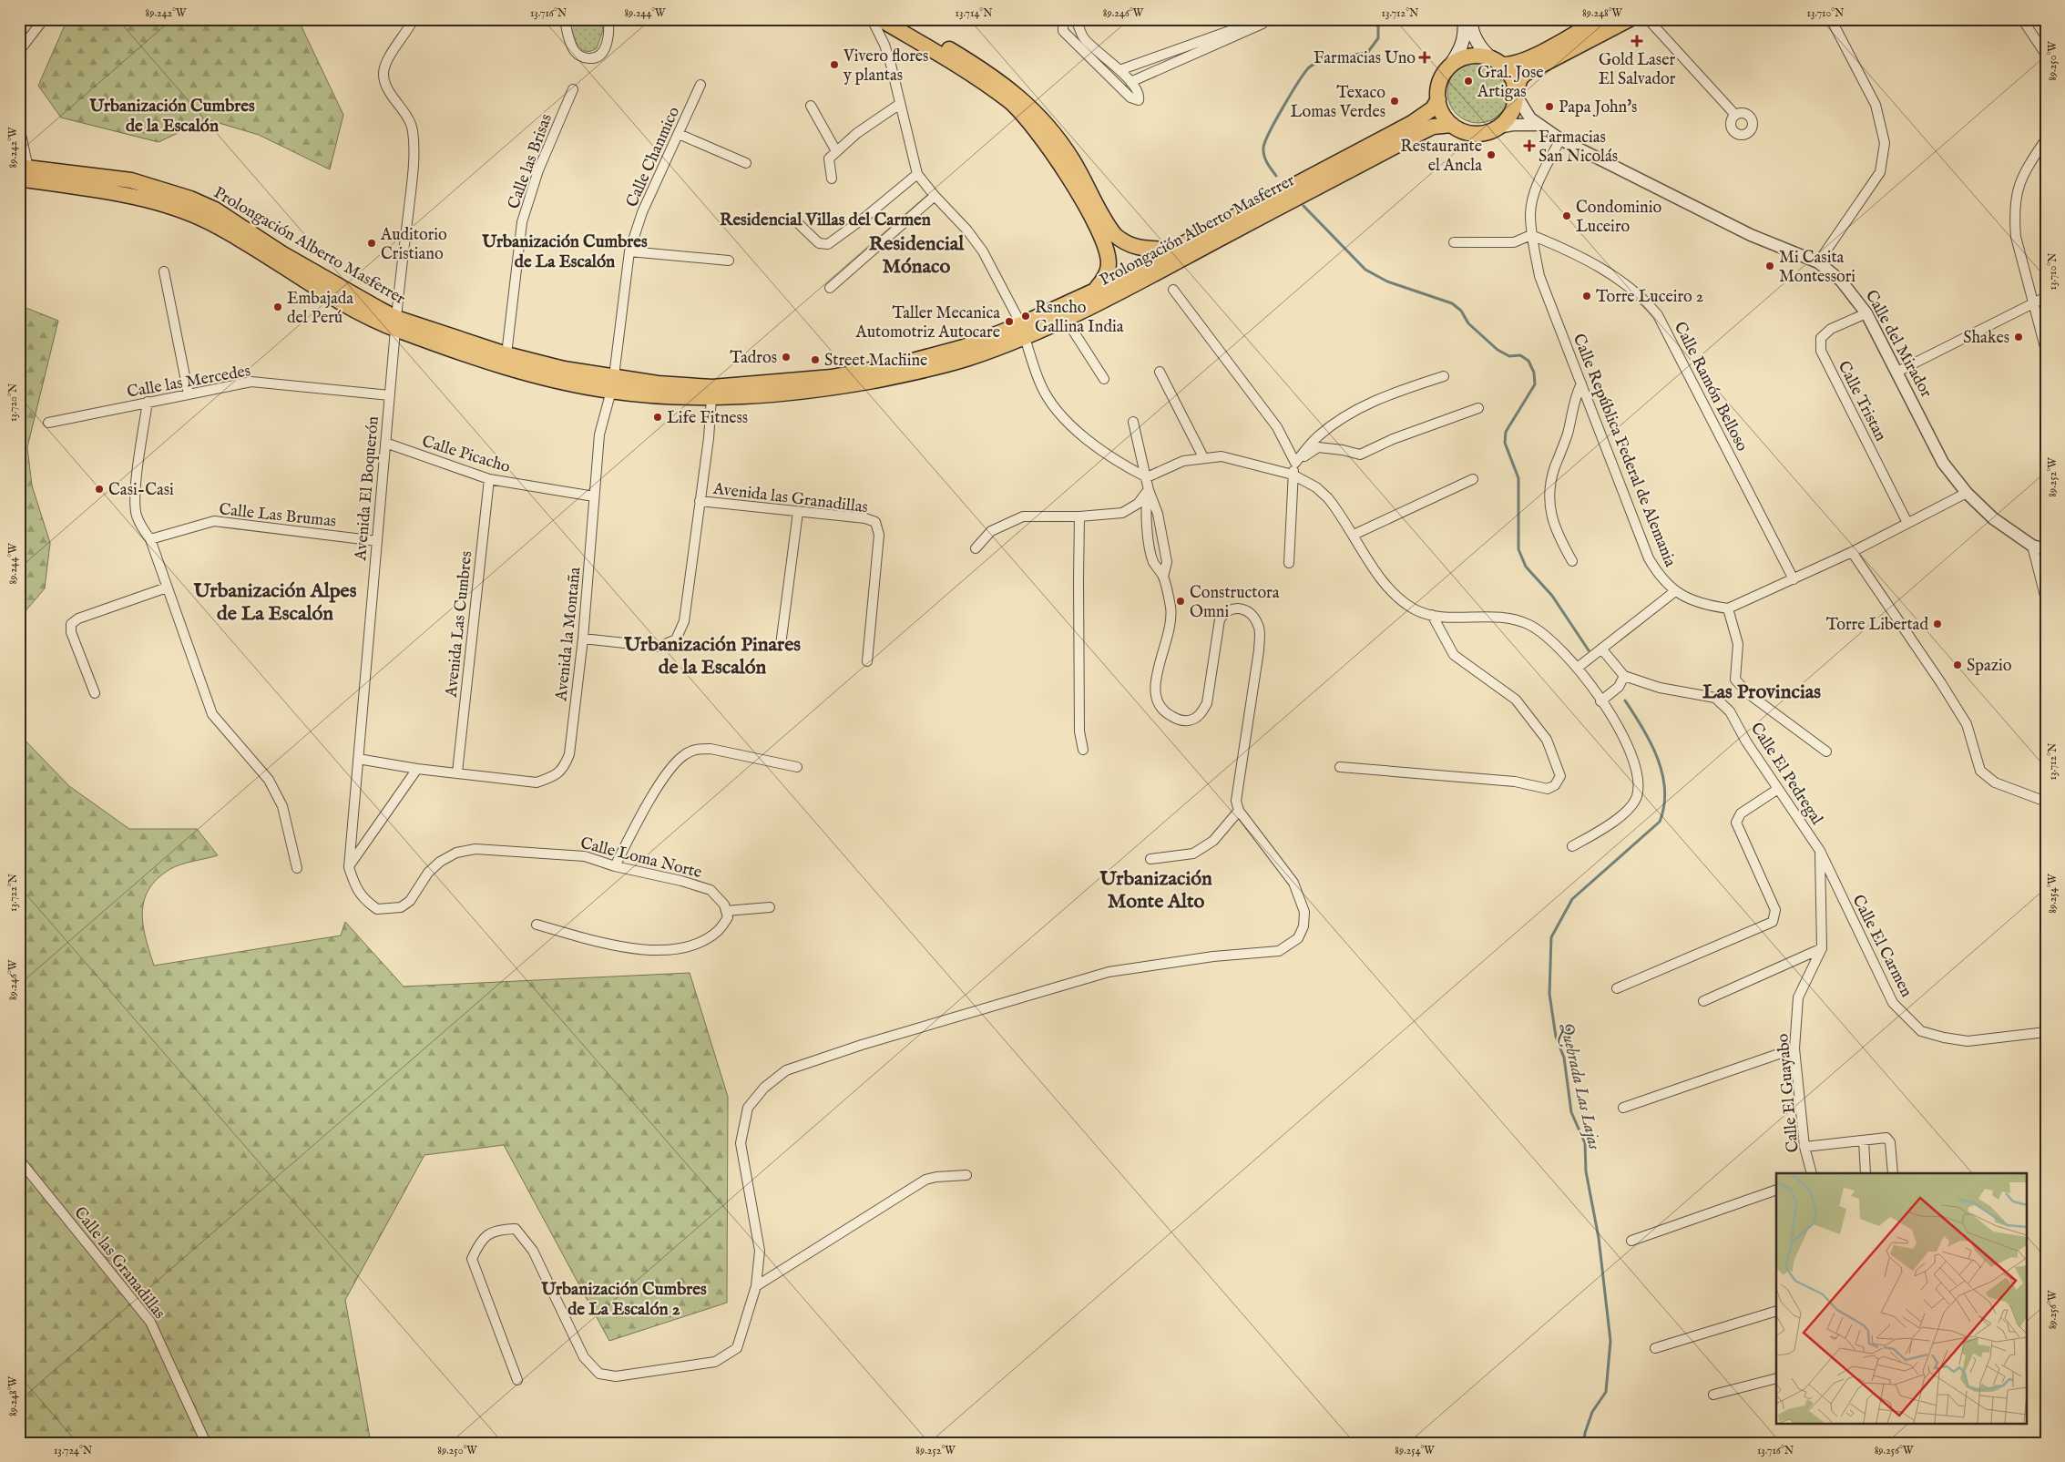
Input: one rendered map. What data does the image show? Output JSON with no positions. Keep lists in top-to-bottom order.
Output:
{
  "streets": {
    "main road": ["Prolongación Alberto Masferrer"],
    "street": [
      "Calle Chanmico",
      "Calle las Brisas",
      "Calle del Mirador",
      "Calle las Mercedes",
      "Calle Ramón Belloso",
      "Calle Tristan",
      "Calle República Federal de Alemania",
      "Calle Picacho",
      "Avenida El Boquerón",
      "Avenida las Granadillas",
      "Calle Las Brumas",
      "Avenida Las Cumbres",
      "Avenida la Montaña",
      "Calle El Pedregal",
      "Calle Loma Norte",
      "Calle El Carmen",
      "Calle El Guayabo",
      "Calle las Granadillas"
    ]
  },
  "crossings": [
    ["Calle Chanmico", "Prolongación Alberto Masferrer"],
    ["Calle Chanmico", "Avenida la Montaña"],
    ["Calle las Brisas", "Prolongación Alberto Masferrer"],
    ["Prolongación Alberto Masferrer", "Calle del Mirador"],
    ["Prolongación Alberto Masferrer", "Avenida El Boquerón"],
    ["Prolongación Alberto Masferrer", "Avenida la Montaña"],
    ["Calle del Mirador", "Calle Tristan"],
    ["Calle del Mirador", "Calle República Federal de Alemania"],
    ["Calle las Mercedes", "Avenida El Boquerón"],
    ["Calle Ramón Belloso", "Calle República Federal de Alemania"],
    ["Calle República Federal de Alemania", "Calle El Pedregal"],
    ["Calle Picacho", "Avenida El Boquerón"],
    ["Calle Picacho", "Avenida Las Cumbres"],
    ["Calle Picacho", "Avenida la Montaña"],
    ["Avenida El Boquerón", "Calle Las Brumas"],
    ["Avenida El Boquerón", "Calle Loma Norte"],
    ["Avenida Las Cumbres", "Avenida la Montaña"],
    ["Calle El Pedregal", "Calle El Carmen"],
    ["Calle El Pedregal", "Calle El Guayabo"],
    ["Calle El Carmen", "Calle El Guayabo"]
  ],
  "districts": [
    "Urbanización Cumbres de la Escalón",
    "Residencial Villas del Carmen",
    "Urbanización Cumbres de La Escalón",
    "Residencial Mónaco",
    "Urbanización Alpes de La Escalón",
    "Urbanización Pinares de la Escalón",
    "Las Provincias",
    "Urbanización Monte Alto",
    "Urbanización Cumbres de La Escalón 2"
  ],
  "water": ["Quebrada Las Lajas"],
  "places": {
    "health": ["Gold Laser El Salvador", "Farmacias Uno", "Farmacias San Nicolás"],
    "other": [
      "Vivero flores y plantas",
      "Gral. Jose Artigas",
      "Texaco Lomas Verdes",
      "Papa John's",
      "Restaurante el Ancla",
      "Condominio Luceiro",
      "Auditorio Cristiano",
      "Mi Casita Montessori",
      "Torre Luceiro 2",
      "Embajada del Perú",
      "Rsncho Gallina India",
      "Taller Mecanica Automotriz Autocare",
      "Shakes",
      "Tadros",
      "Street Machine",
      "Life Fitness",
      "Casi-Casi",
      "Constructora Omni",
      "Torre Libertad",
      "Spazio"
    ]
  },
  "coordinates": [
    "89.242°W",
    "13.716°N",
    "89.244°W",
    "13.714°N",
    "89.246°W",
    "13.712°N",
    "89.248°W",
    "13.710°N",
    "89.250°W",
    "13.720°N",
    "89.252°W",
    "13.722°N",
    "89.254°W",
    "89.256°W",
    "13.724°N"
  ]
}
